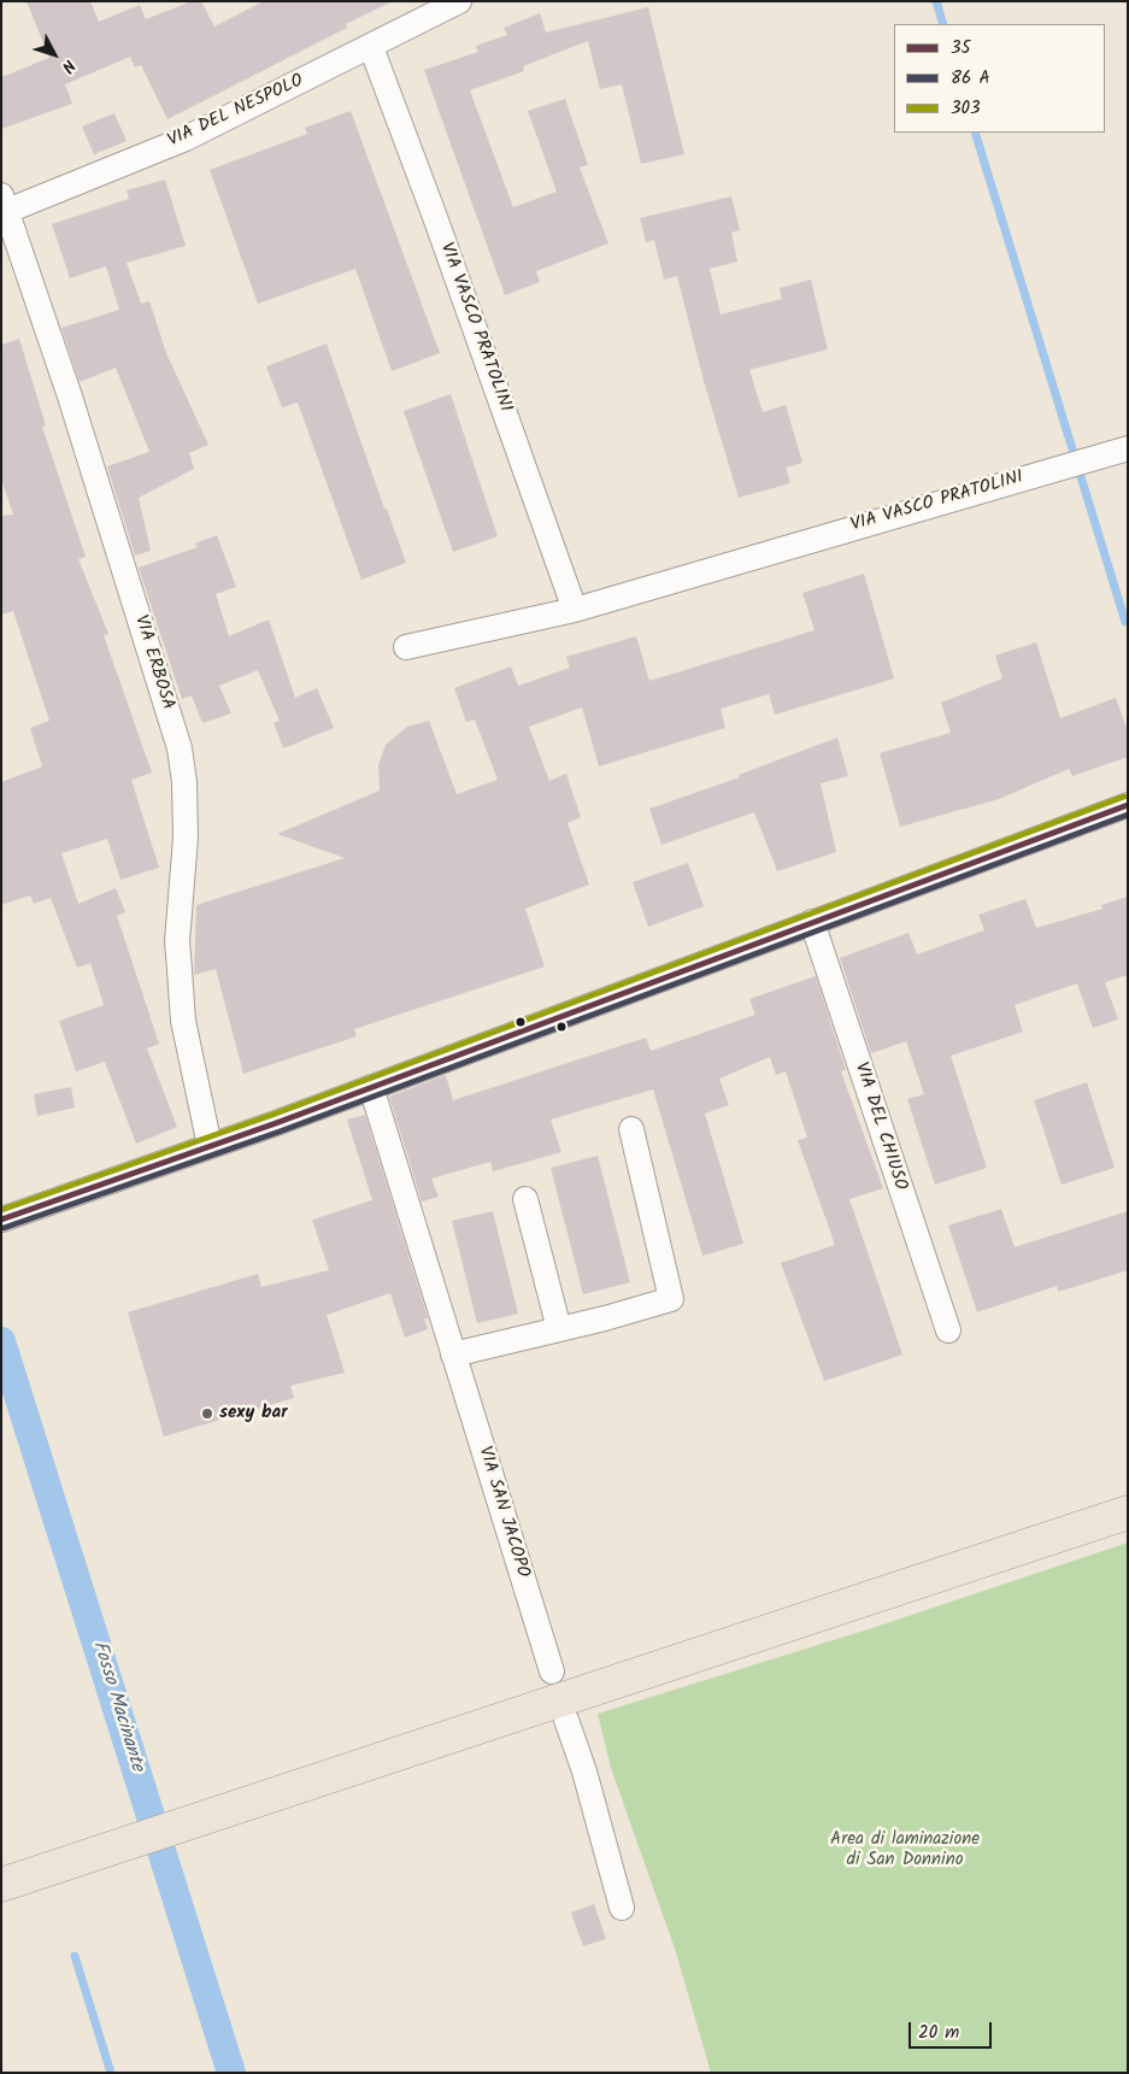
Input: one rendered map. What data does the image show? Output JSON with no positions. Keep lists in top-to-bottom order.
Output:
{
  "streets": {
    "street": [
      "VIA DEL NESPOLO",
      "VIA VASCO PRATOLINI",
      "VIA ERBOSA",
      "VIA DEL CHIUSO",
      "VIA SAN JACOPO"
    ]
  },
  "crossings": [
    ["VIA DEL NESPOLO", "VIA VASCO PRATOLINI"],
    ["VIA DEL NESPOLO", "VIA ERBOSA"]
  ],
  "water": ["Fosso Macinante"],
  "parks": ["Area di laminazione di San Donnino"],
  "places": ["sexy bar"],
  "lines": ["transit line 303", "transit line 35"],
  "legend": ["35", "86 A", "303"],
  "scale_bar": "20 m",
  "north": "bottom right"
}
